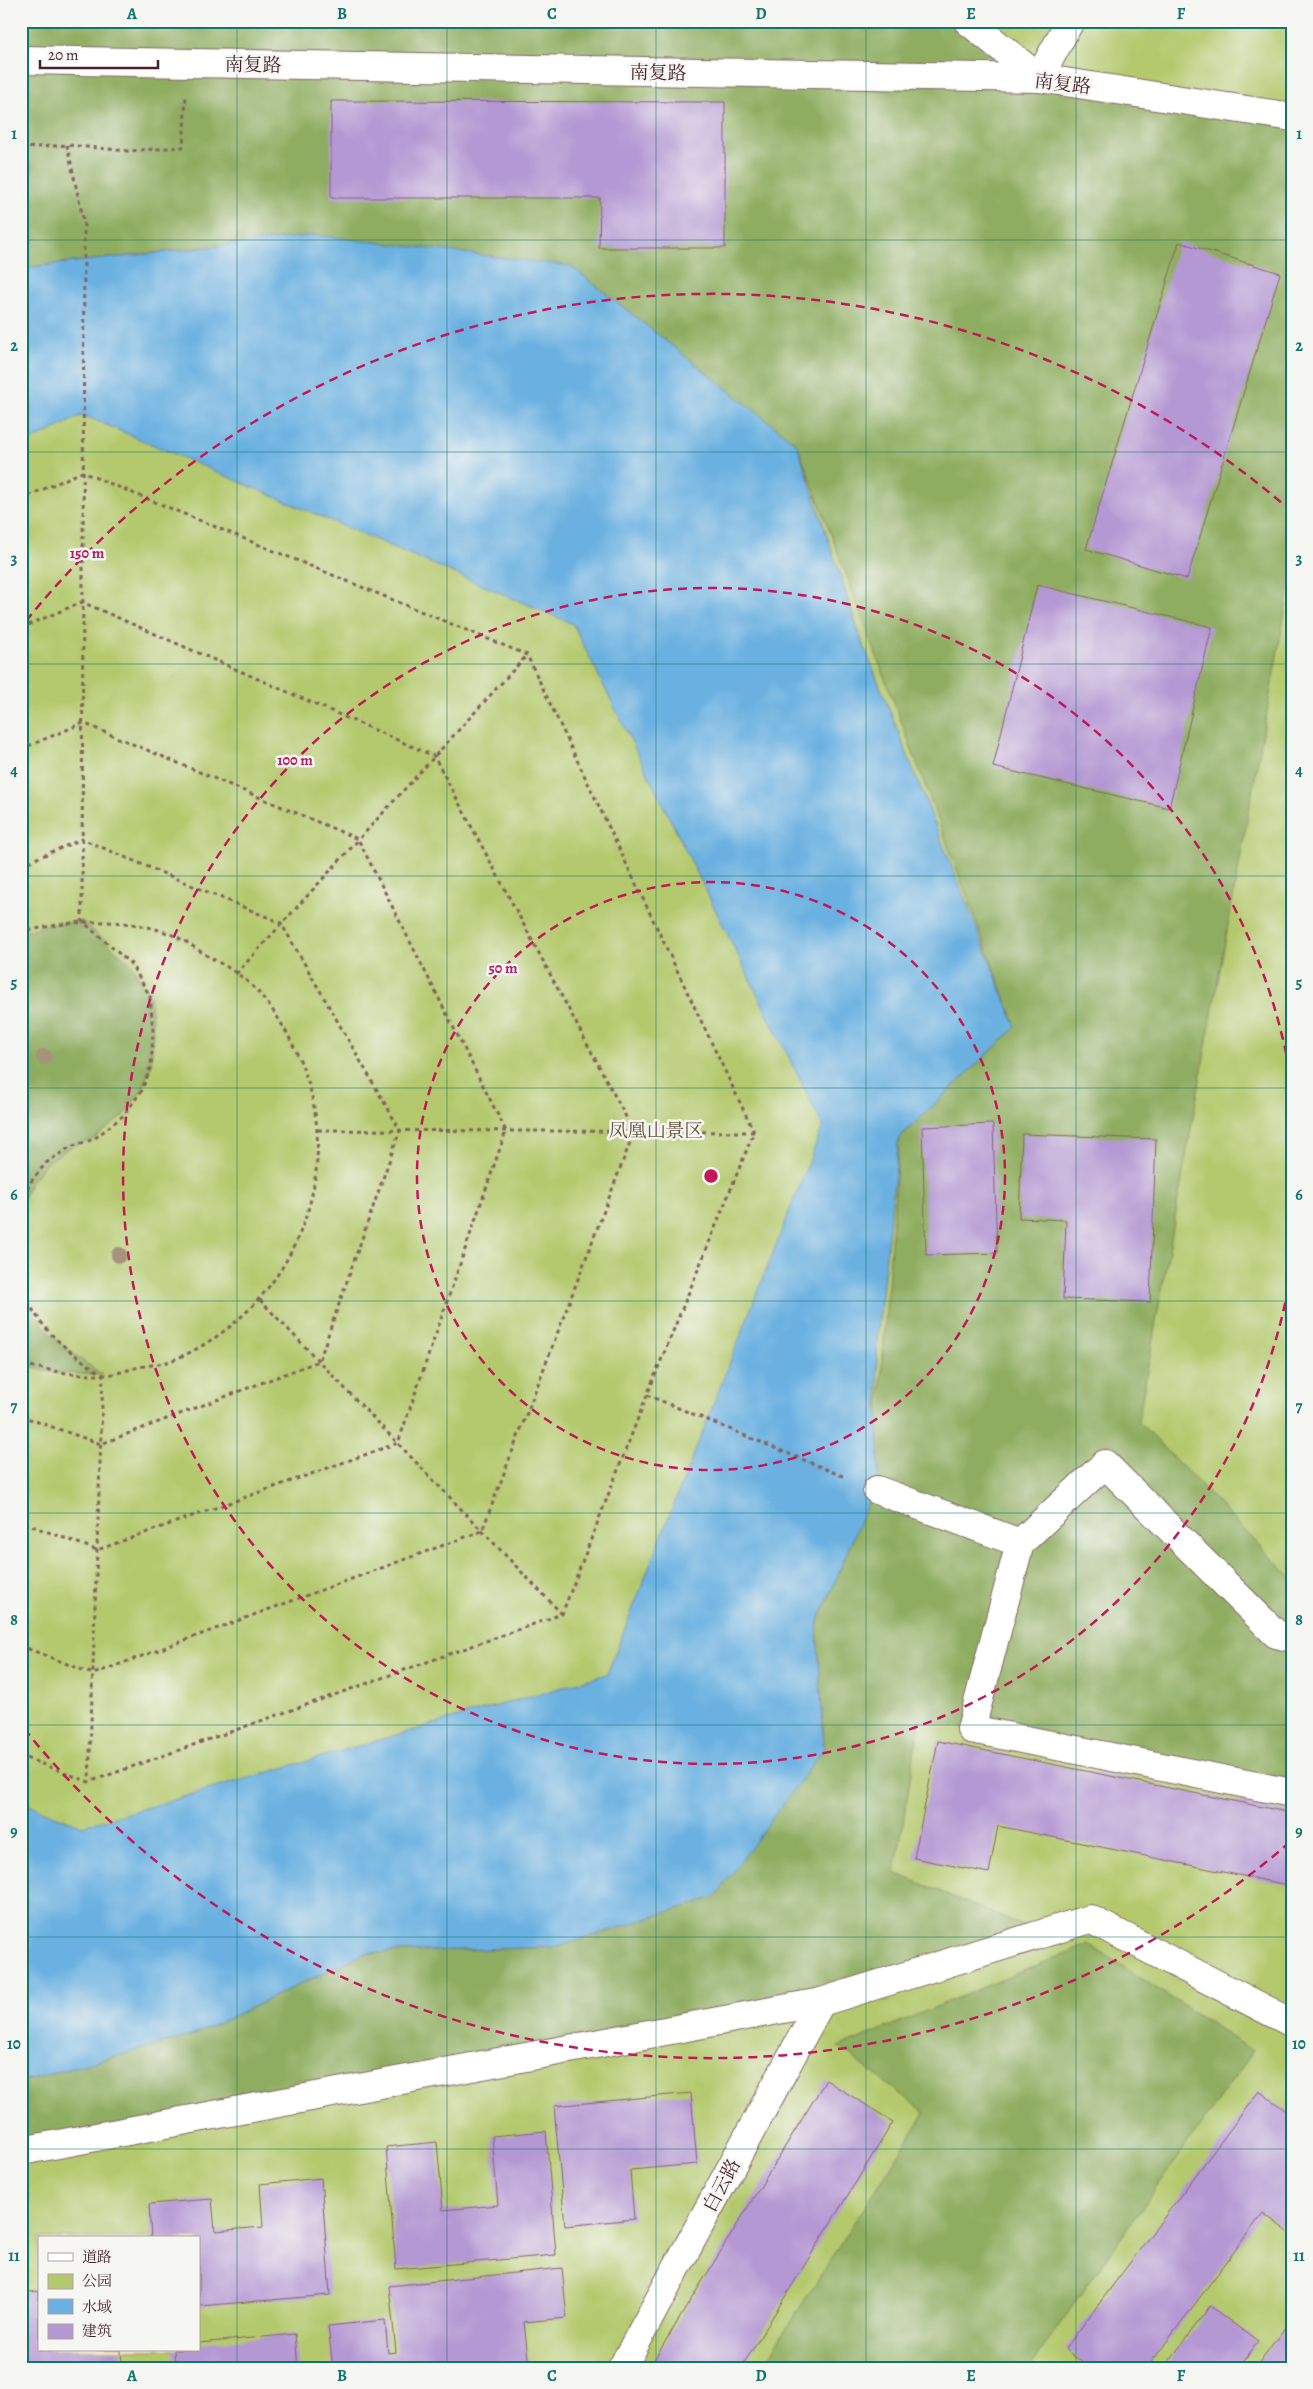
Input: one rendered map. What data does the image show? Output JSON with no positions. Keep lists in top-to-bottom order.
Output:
{
  "streets": {
    "street": ["南复路", "白云路"]
  },
  "parks": ["凤凰山景区"],
  "legend": [
    "道路",
    "公园",
    "水域",
    "建筑"
  ],
  "scale_bar": "20 m",
  "grid": {
    "columns": [
      "A",
      "B",
      "C",
      "D",
      "E",
      "F"
    ],
    "rows": [
      "1",
      "2",
      "3",
      "4",
      "5",
      "6",
      "7",
      "8",
      "9",
      "10",
      "11"
    ]
  },
  "rings": ["150 m", "100 m", "50 m"]
}
